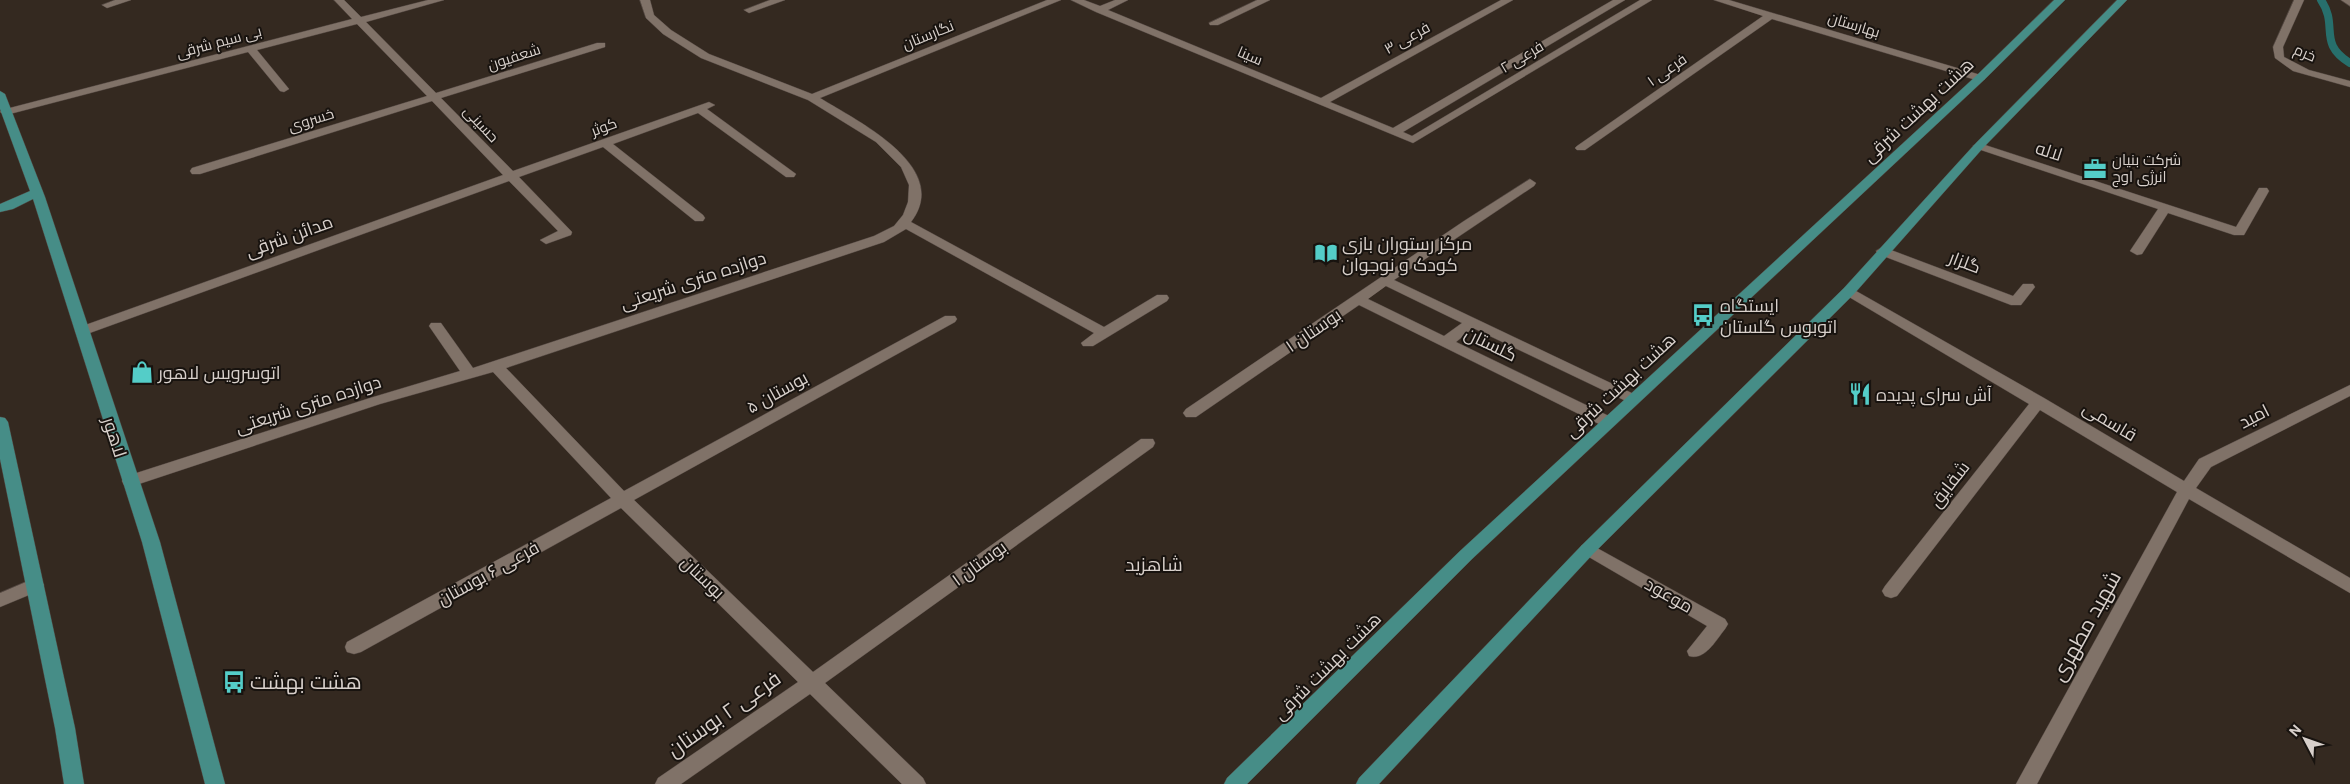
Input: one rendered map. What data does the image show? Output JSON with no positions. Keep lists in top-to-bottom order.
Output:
{
  "streets": {
    "main road": ["هشت بهشت شرقی", "لاهور"],
    "street": [
      "بهارستان",
      "نگارستان",
      "فرعی ۳",
      "بی سیم شرقی",
      "خرم",
      "سینا",
      "شعفیون",
      "فرعی ۲",
      "فرعی ۱",
      "خسروی",
      "حسینی",
      "کوثر",
      "لاله",
      "مدائن شرقی",
      "گلزار",
      "دوازده متری شریعتی",
      "بوستان ۱",
      "گلستان",
      "بوستان ۵",
      "امید",
      "قاسمی",
      "شقایق",
      "فرعی ۶ بوستان",
      "بوستان",
      "موعود",
      "شهید مطهری",
      "فرعی ۲ بوستان"
    ]
  },
  "crossings": [
    ["بهارستان", "فرعی ۱"],
    ["بهارستان", "هشت بهشت شرقی"],
    ["فرعی ۳", "سینا"],
    ["بی سیم شرقی", "حسینی"],
    ["بی سیم شرقی", "لاهور"],
    ["سینا", "فرعی ۲"],
    ["شعفیون", "خسروی"],
    ["شعفیون", "حسینی"],
    ["هشت بهشت شرقی", "گلستان"],
    ["خسروی", "حسینی"],
    ["حسینی", "کوثر"],
    ["حسینی", "مدائن شرقی"],
    ["کوثر", "مدائن شرقی"],
    ["مدائن شرقی", "لاهور"],
    ["دوازده متری شریعتی", "لاهور"],
    ["دوازده متری شریعتی", "بوستان"],
    ["بوستان ۱", "گلستان"],
    ["بوستان ۱", "بوستان"],
    ["بوستان ۱", "فرعی ۲ بوستان"],
    ["بوستان ۵", "فرعی ۶ بوستان"],
    ["بوستان ۵", "بوستان"],
    ["امید", "قاسمی"],
    ["امید", "شهید مطهری"],
    ["قاسمی", "شقایق"],
    ["قاسمی", "شهید مطهری"],
    ["فرعی ۶ بوستان", "بوستان"],
    ["بوستان", "فرعی ۲ بوستان"]
  ],
  "districts": ["شاهزید"],
  "places": {
    "office": ["شرکت بنیان انرژی اوج"],
    "library": ["مرکز رستوران بازی کودک و نوجوان"],
    "bus stop": ["ایستگاه اتوبوس گلستان", "هشت بهشت"],
    "shop": ["اتوسرویس لاهور"],
    "restaurant": ["آش سرای پدیده"]
  },
  "north": "top left"
}
